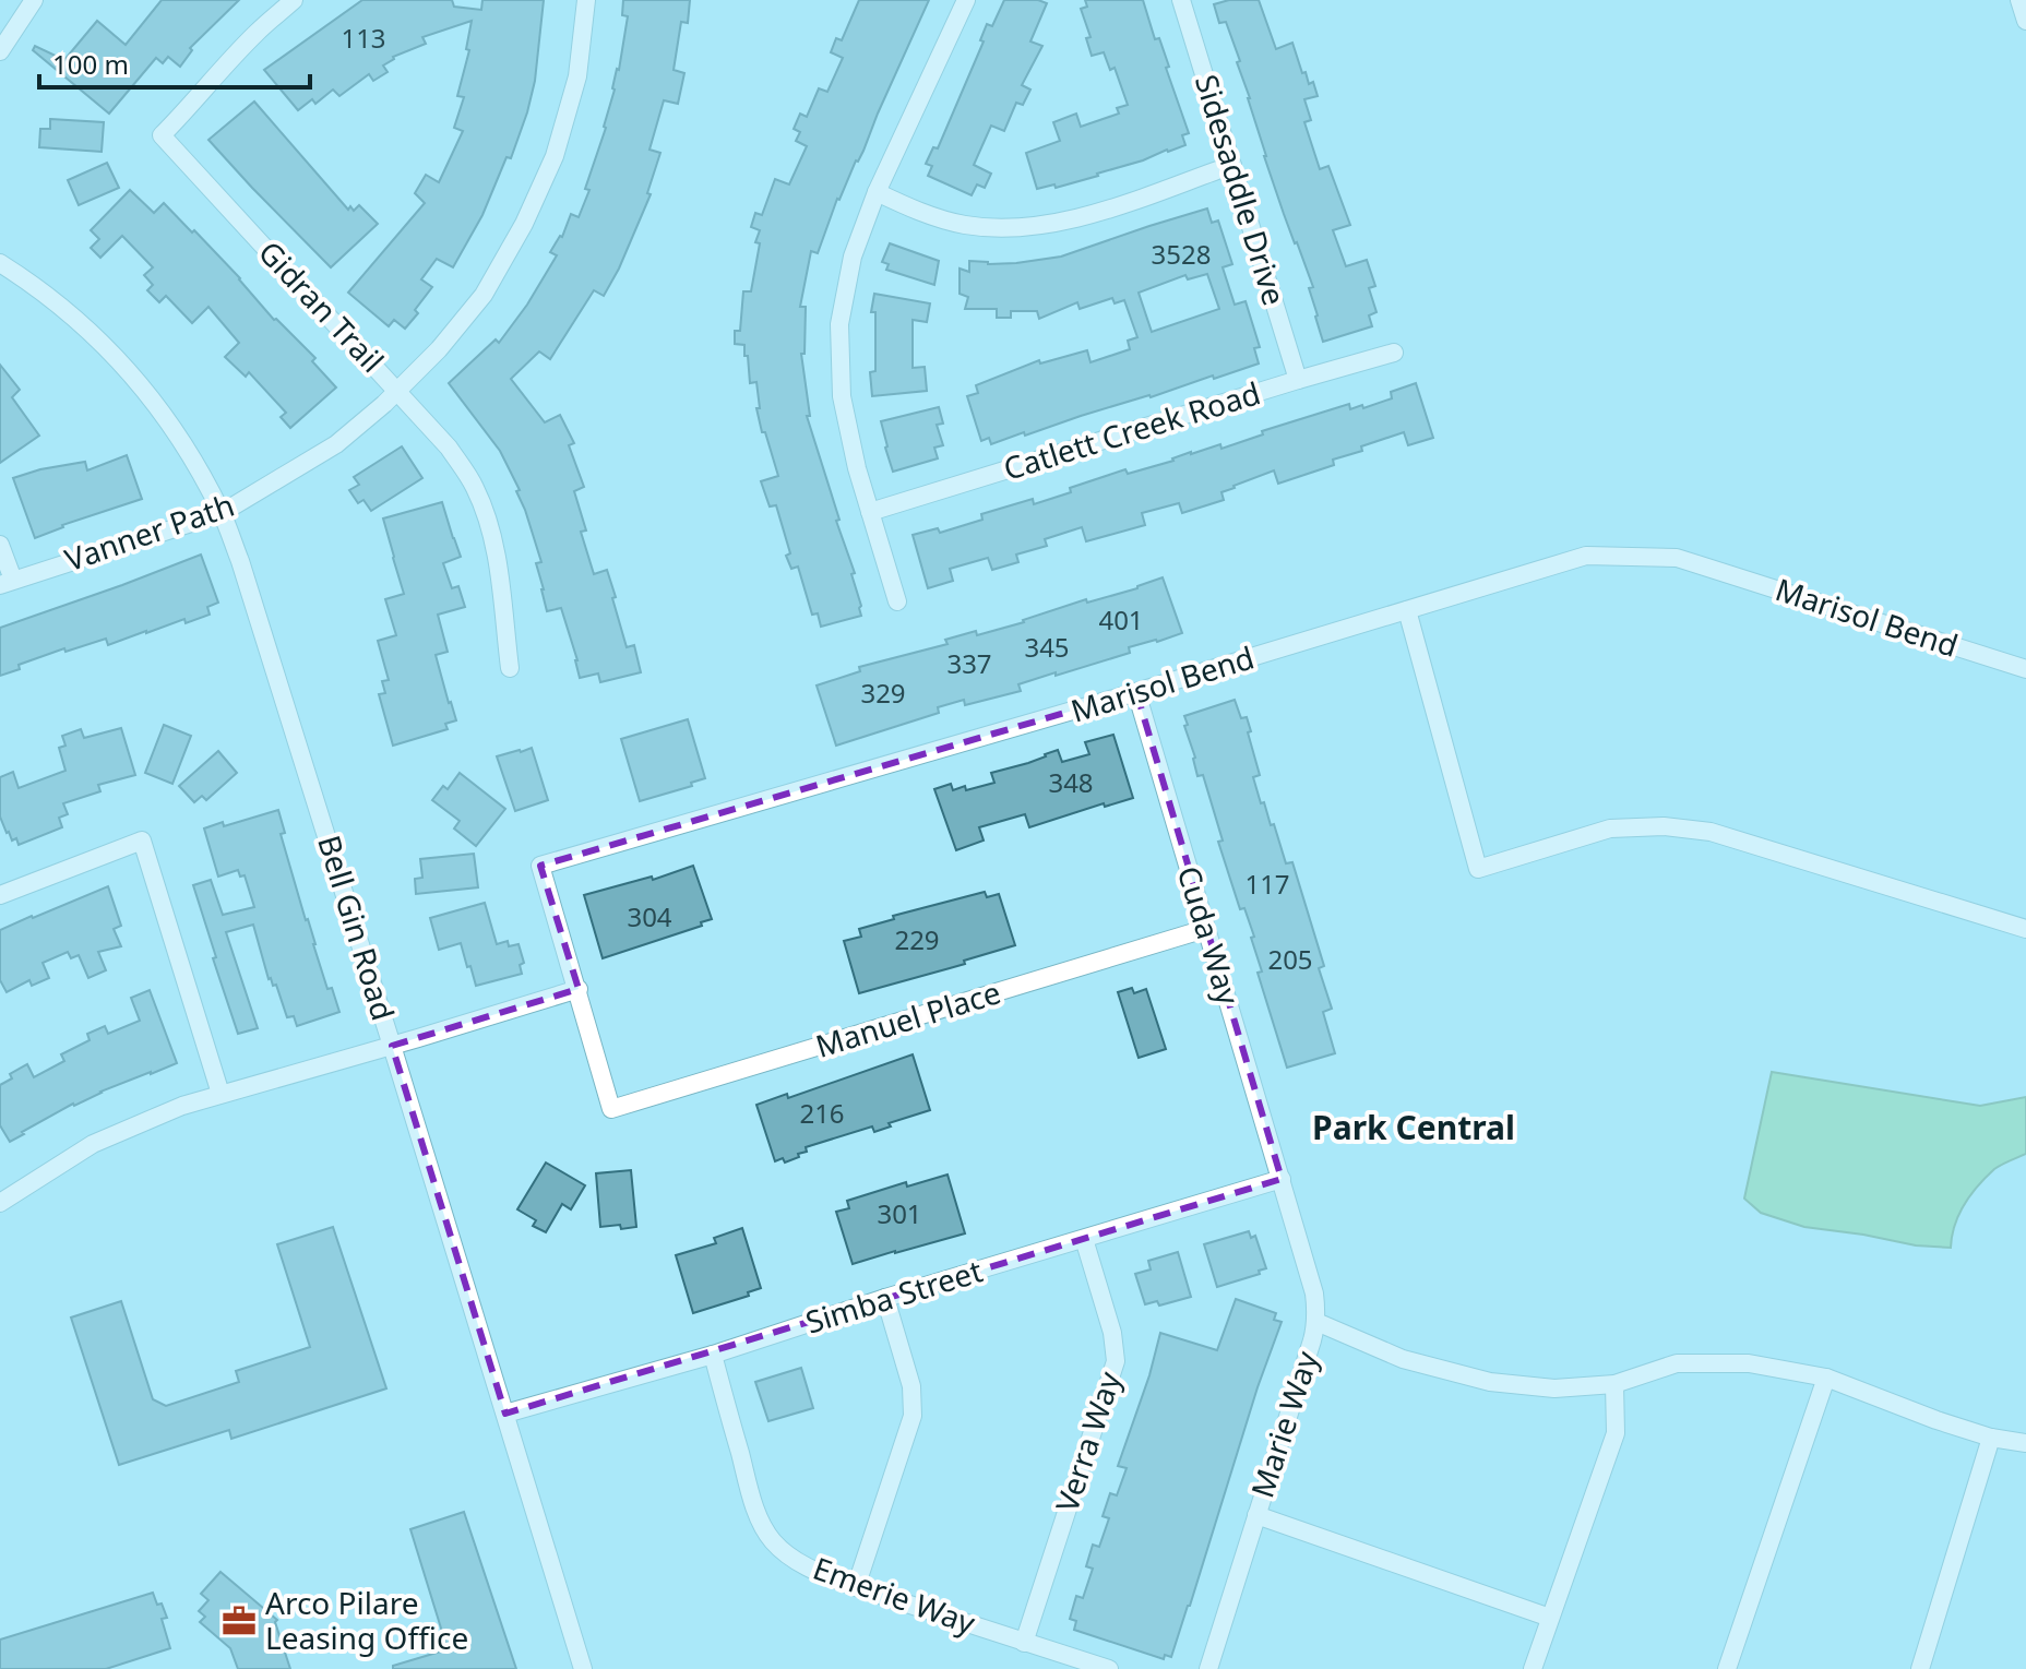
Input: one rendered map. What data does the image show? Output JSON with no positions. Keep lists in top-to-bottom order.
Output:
{
  "streets": {
    "street": [
      "Sidesaddle Drive",
      "Gidran Trail",
      "Catlett Creek Road",
      "Vanner Path",
      "Marisol Bend",
      "Bell Gin Road",
      "Cuda Way",
      "Manuel Place",
      "Simba Street",
      "Marie Way",
      "Verra Way",
      "Emerie Way"
    ]
  },
  "crossings": [
    ["Sidesaddle Drive", "Catlett Creek Road"],
    ["Gidran Trail", "Vanner Path"],
    ["Vanner Path", "Bell Gin Road"],
    ["Marisol Bend", "Cuda Way"],
    ["Marisol Bend", "Manuel Place"],
    ["Bell Gin Road", "Simba Street"],
    ["Cuda Way", "Manuel Place"],
    ["Cuda Way", "Simba Street"],
    ["Cuda Way", "Marie Way"],
    ["Simba Street", "Marie Way"],
    ["Simba Street", "Verra Way"],
    ["Simba Street", "Emerie Way"],
    ["Verra Way", "Emerie Way"]
  ],
  "districts": ["Park Central"],
  "places": {
    "office": ["Arco Pilare Leasing Office"]
  },
  "house_numbers": [
    "113",
    "3528",
    "401",
    "345",
    "337",
    "329",
    "348",
    "117",
    "304",
    "229",
    "205",
    "216",
    "301"
  ],
  "scale_bar": "100 m"
}
